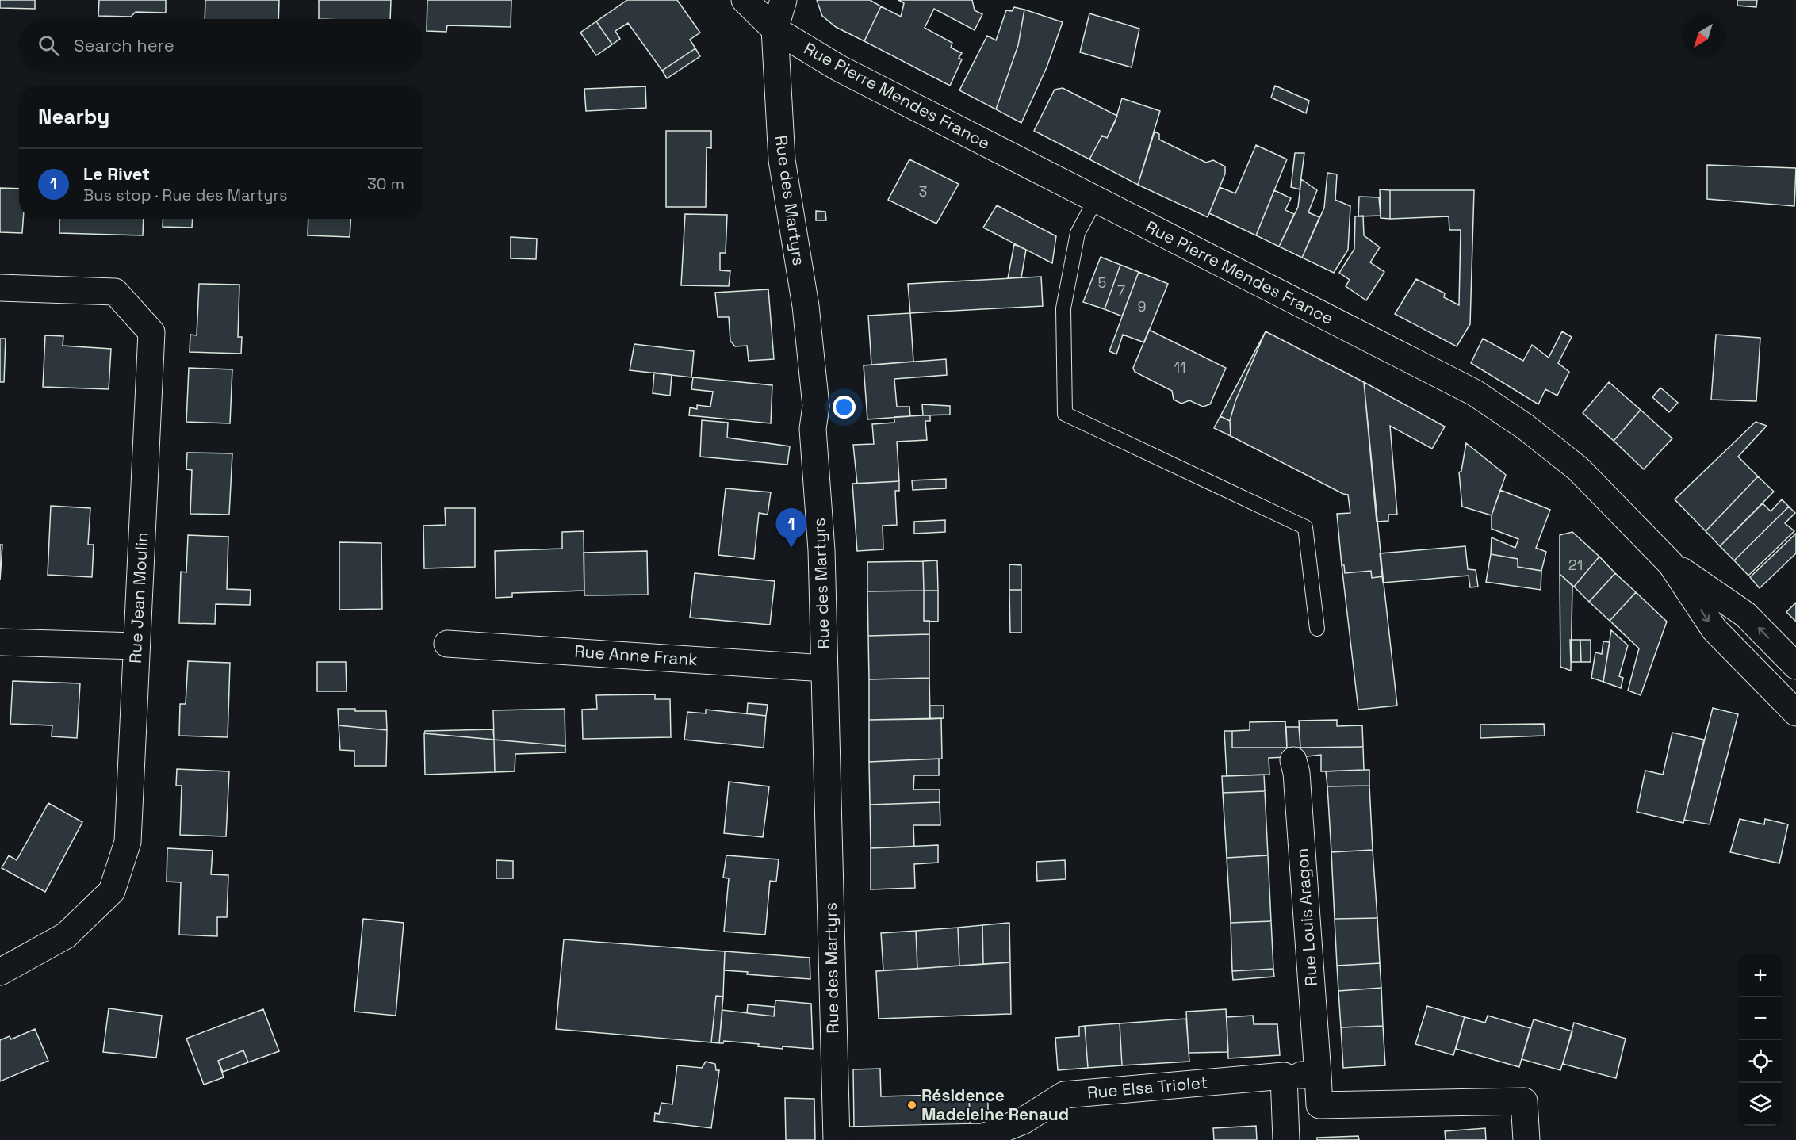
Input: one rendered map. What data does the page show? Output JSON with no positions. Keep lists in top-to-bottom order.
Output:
{
  "streets": {
    "street": [
      "Rue Pierre Mendes France",
      "Rue des Martyrs",
      "Rue Jean Moulin",
      "Rue Anne Frank",
      "Rue Louis Aragon",
      "Rue Elsa Triolet"
    ]
  },
  "crossings": [
    ["Rue Pierre Mendes France", "Rue des Martyrs"],
    ["Rue des Martyrs", "Rue Anne Frank"]
  ],
  "places": ["Résidence Madeleine Renaud"],
  "house_numbers": [
    "3",
    "5",
    "7",
    "9",
    "11",
    "21"
  ],
  "north": "bottom left",
  "page": {
    "search": "Search here",
    "heading": "Nearby",
    "list": [
      {
        "mark": "1",
        "name": "Le Rivet",
        "note": "Bus stop · Rue des Martyrs",
        "value": "30 m"
      }
    ],
    "pins": "1",
    "map_buttons": ["+", "−"]
  }
}
